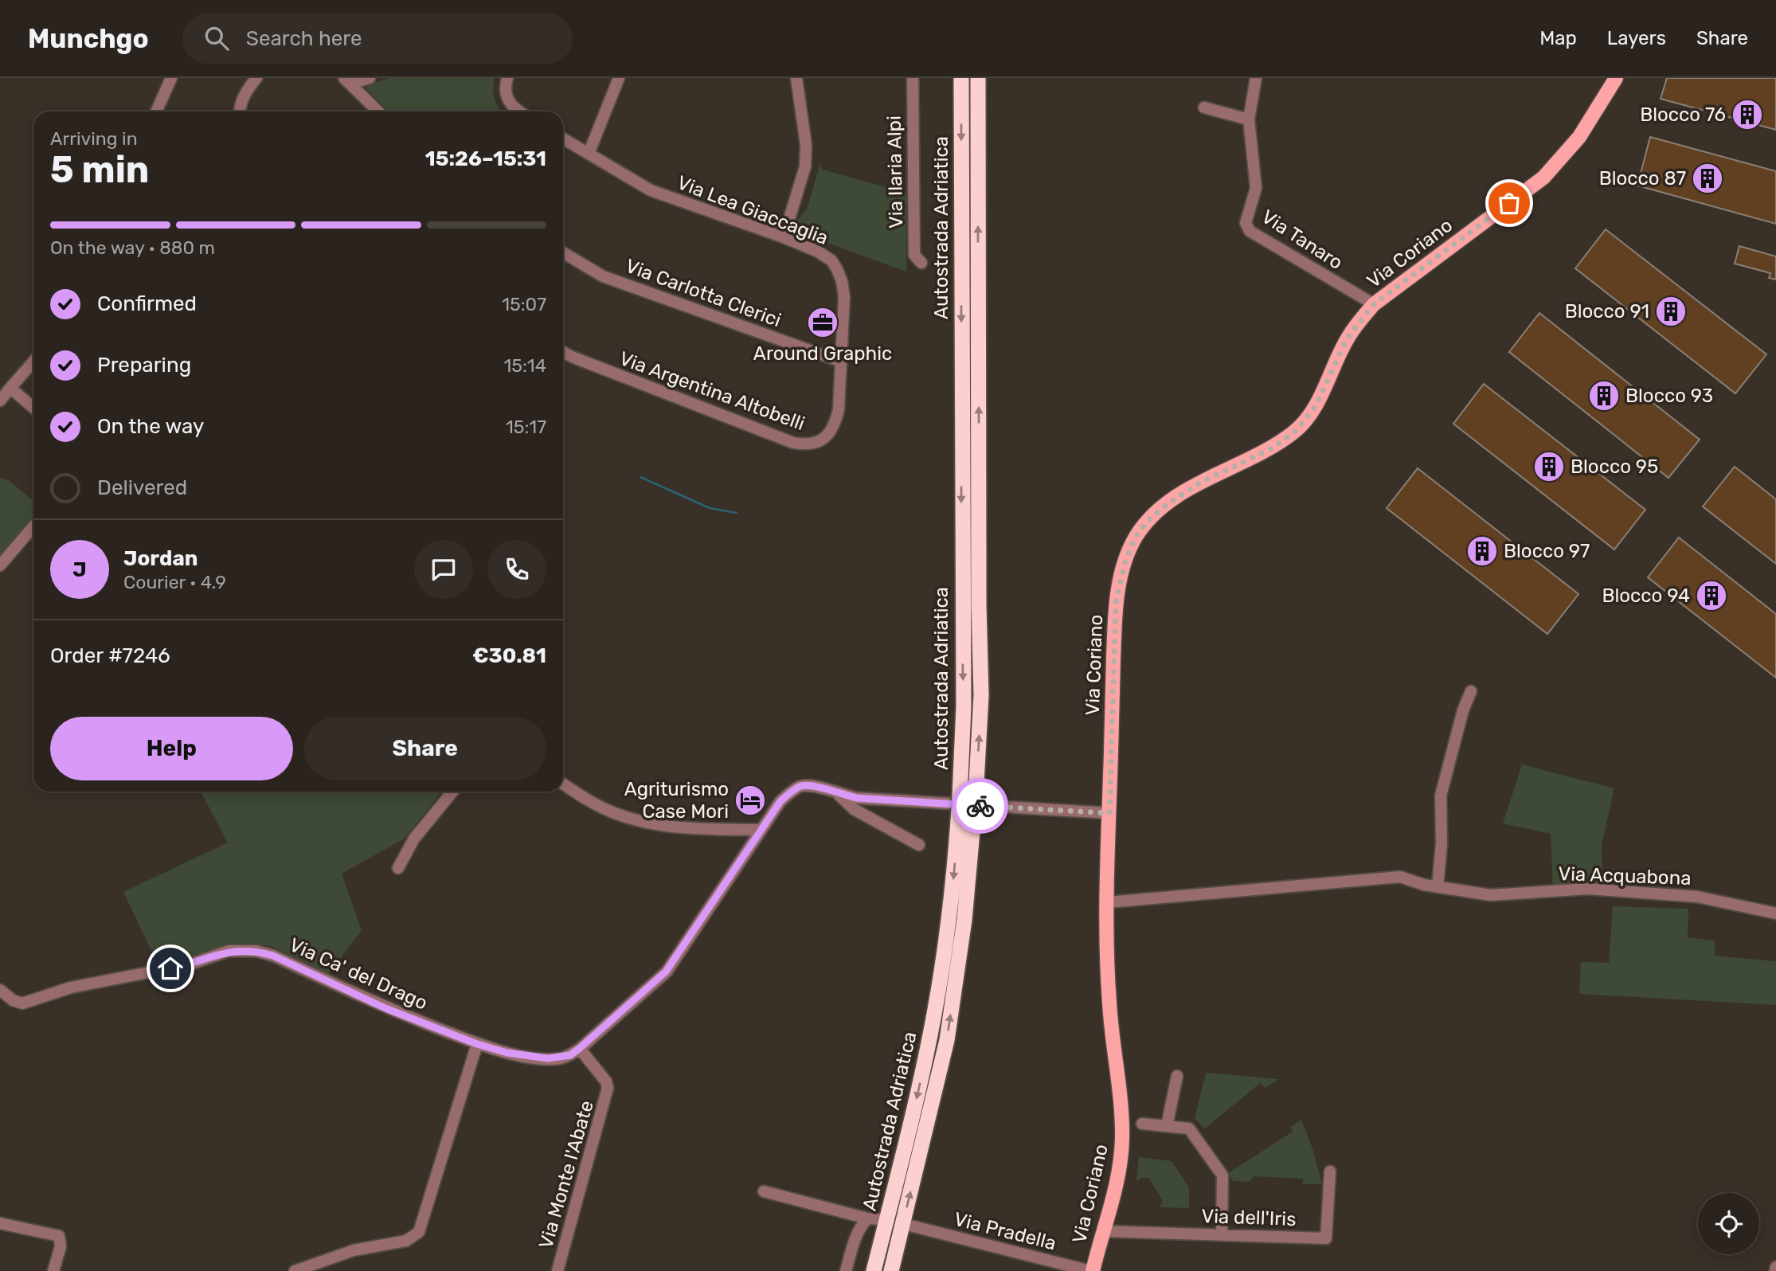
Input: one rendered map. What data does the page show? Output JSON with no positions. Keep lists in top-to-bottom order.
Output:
{
  "streets": {
    "highway": ["Autostrada Adriatica"],
    "main road": ["Via Coriano"],
    "street": [
      "Via Ilaria Alpi",
      "Via Lea Giaccaglia",
      "Via Tanaro",
      "Via Carlotta Clerici",
      "Via Argentina Altobelli",
      "Via Acquabona",
      "Via Ca' del Drago",
      "Via Monte l'Abate",
      "Via dell'Iris",
      "Via Pradella"
    ]
  },
  "crossings": [
    ["Via Lea Giaccaglia", "Via Carlotta Clerici"],
    ["Via Lea Giaccaglia", "Via Argentina Altobelli"],
    ["Via Tanaro", "Via Coriano"],
    ["Via Coriano", "Via Acquabona"],
    ["Via Coriano", "Via dell'Iris"],
    ["Via Coriano", "Via Pradella"],
    ["Via Ca' del Drago", "Via Monte l'Abate"]
  ],
  "places": {
    "building": [
      "Blocco 76",
      "Blocco 87",
      "Blocco 91",
      "Blocco 93",
      "Blocco 95",
      "Blocco 97",
      "Blocco 94"
    ],
    "office": ["Around Graphic"],
    "hotel": ["Agriturismo Case Mori"]
  },
  "page": {
    "header": "Munchgo",
    "search": "Search here",
    "nav": ["Map", "Layers", "Share"],
    "heading": ["5 min", "Arriving in", "15:26–15:31"],
    "panel": [
      "Jordan",
      "Courier · 4.9",
      "Order #7246",
      "€30.81"
    ],
    "bar": "On the way · 880 m",
    "list": [
      ["Confirmed", "15:07"],
      ["Preparing", "15:14"],
      ["On the way", "15:17"],
      "Delivered"
    ],
    "round": "J",
    "buttons": ["Help", "Share"]
  }
}
